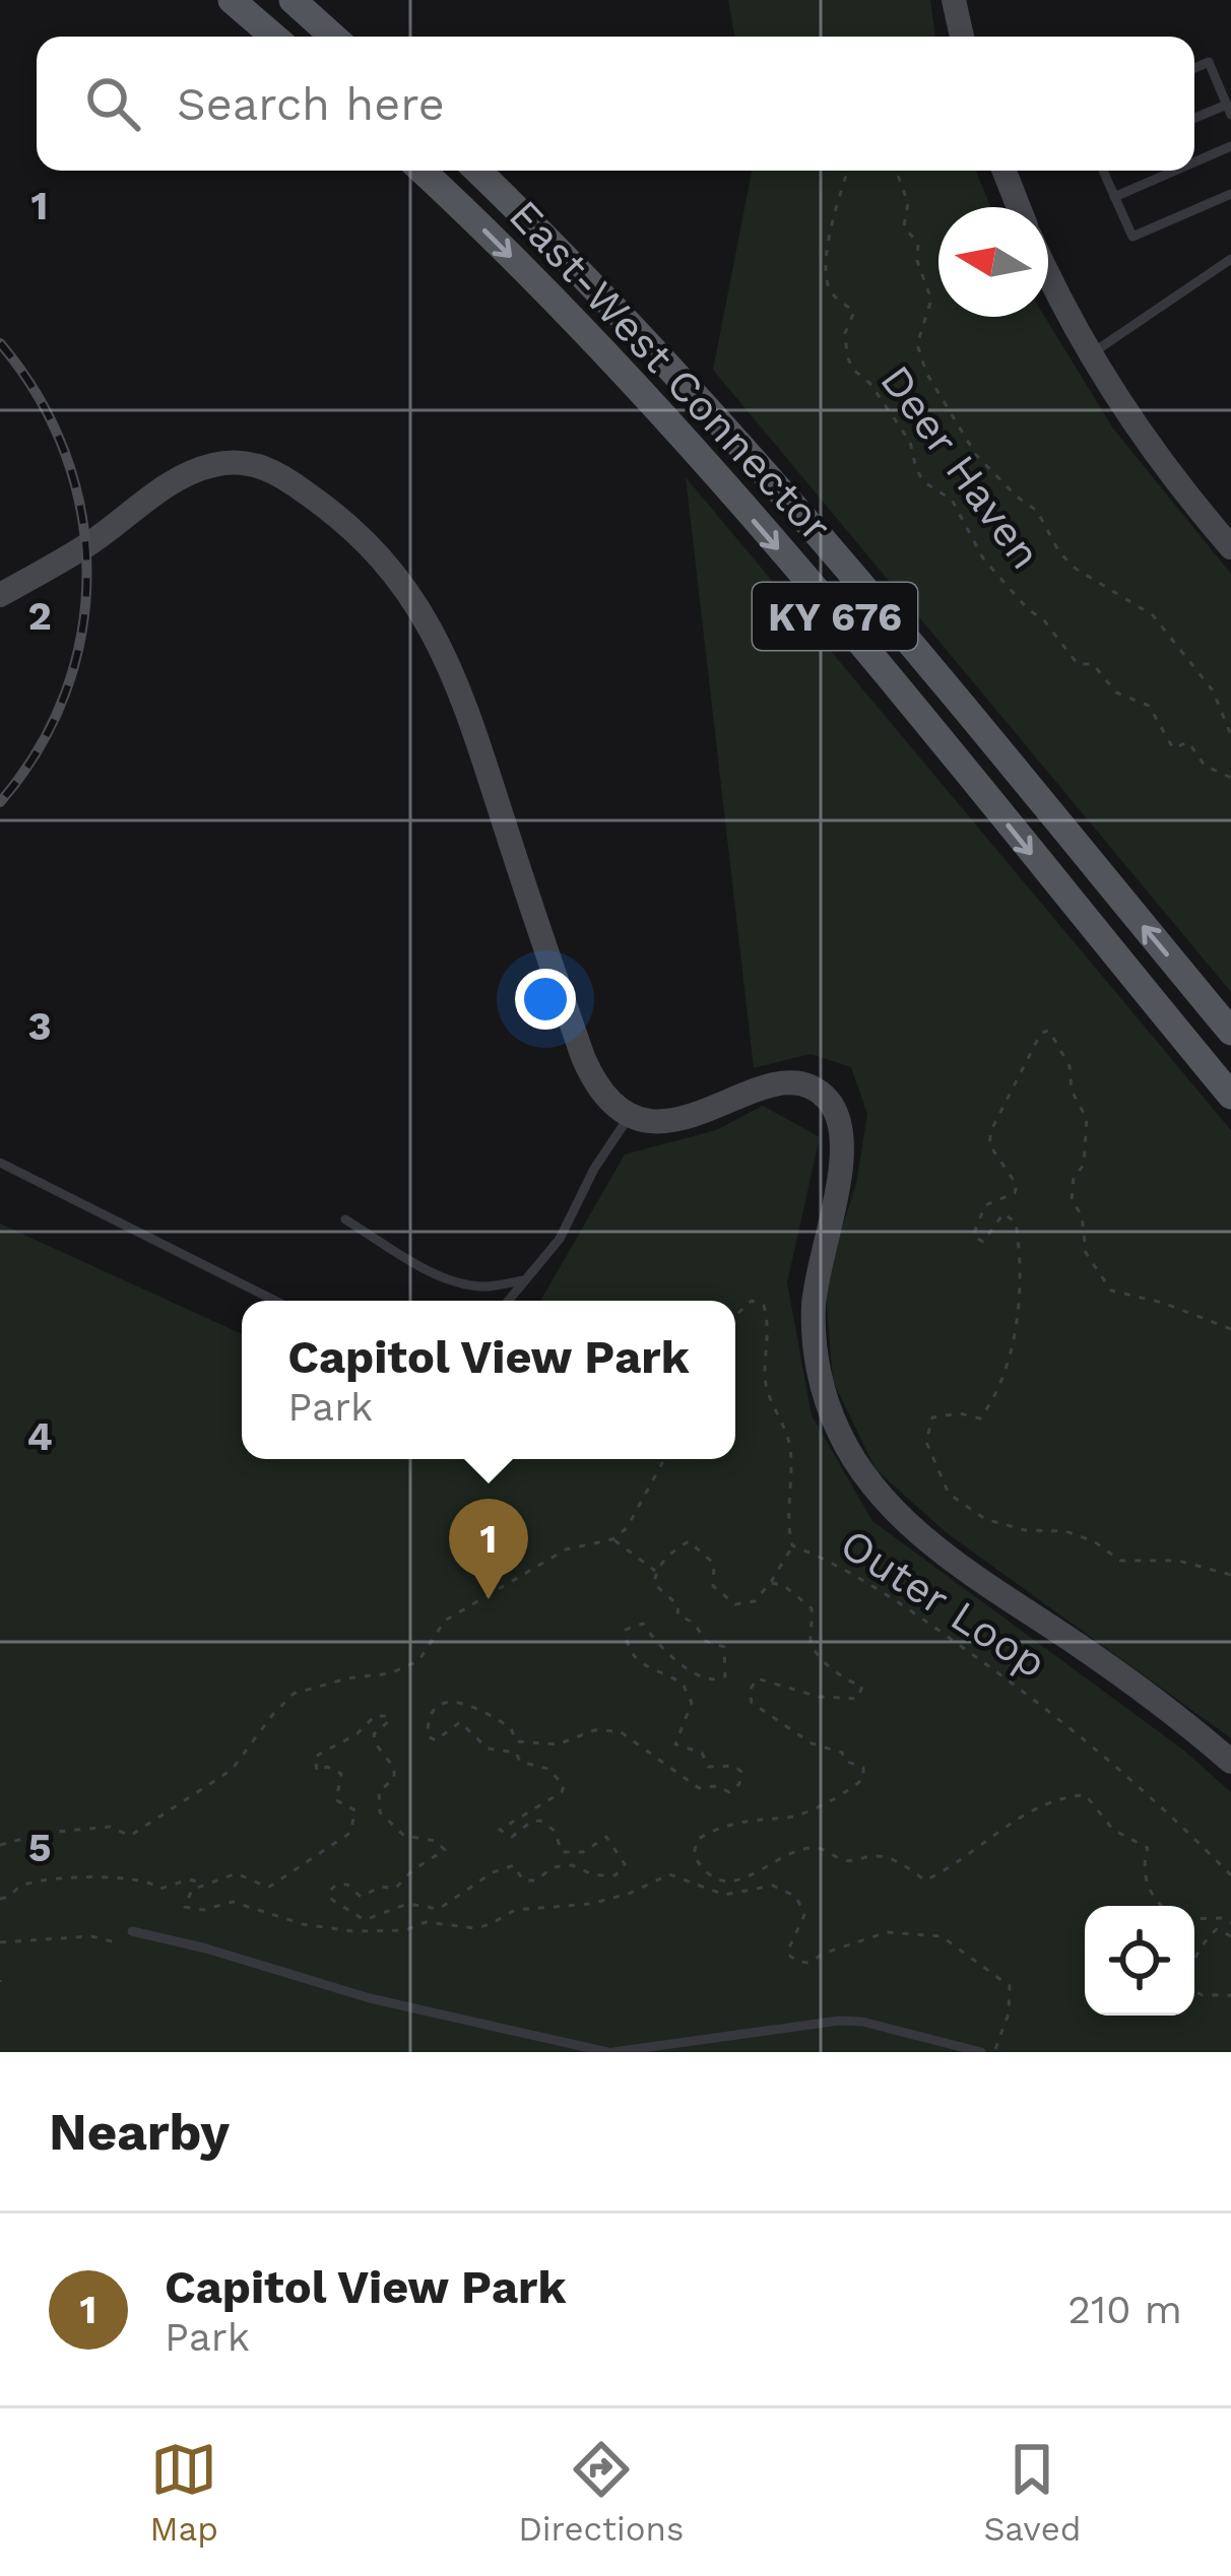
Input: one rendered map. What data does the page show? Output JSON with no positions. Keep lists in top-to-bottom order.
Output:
{
  "streets": {
    "main road": ["East-West Connector", "KY 676"],
    "path": ["Deer Haven", "Outer Loop"]
  },
  "north": "left",
  "page": {
    "search": "Search here",
    "popup": ["Capitol View Park", "Park"],
    "pins": "1",
    "heading": "Nearby",
    "list": [
      {
        "mark": "1",
        "name": "Capitol View Park",
        "note": "Park",
        "value": "210 m"
      }
    ],
    "nav": ["Map", "Directions", "Saved"]
  },
  "grid": {
    "rows": [
      "1",
      "2",
      "3",
      "4",
      "5"
    ]
  }
}
